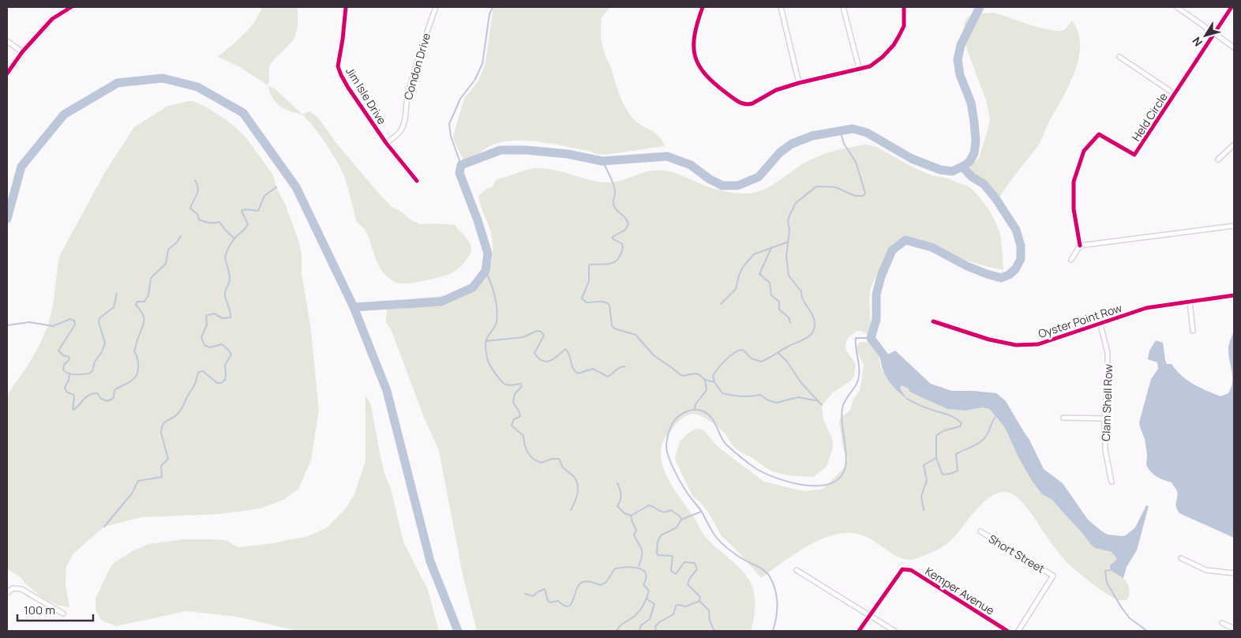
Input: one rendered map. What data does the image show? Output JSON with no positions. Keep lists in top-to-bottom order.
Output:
{
  "streets": {
    "street": [
      "Condon Drive",
      "Jim Isle Drive",
      "Held Circle",
      "Oyster Point Row",
      "Clam Shell Row",
      "Short Street",
      "Kemper Avenue"
    ]
  },
  "crossings": [
    ["Condon Drive", "Jim Isle Drive"],
    ["Oyster Point Row", "Clam Shell Row"]
  ],
  "scale_bar": "100 m",
  "north": "bottom left"
}
